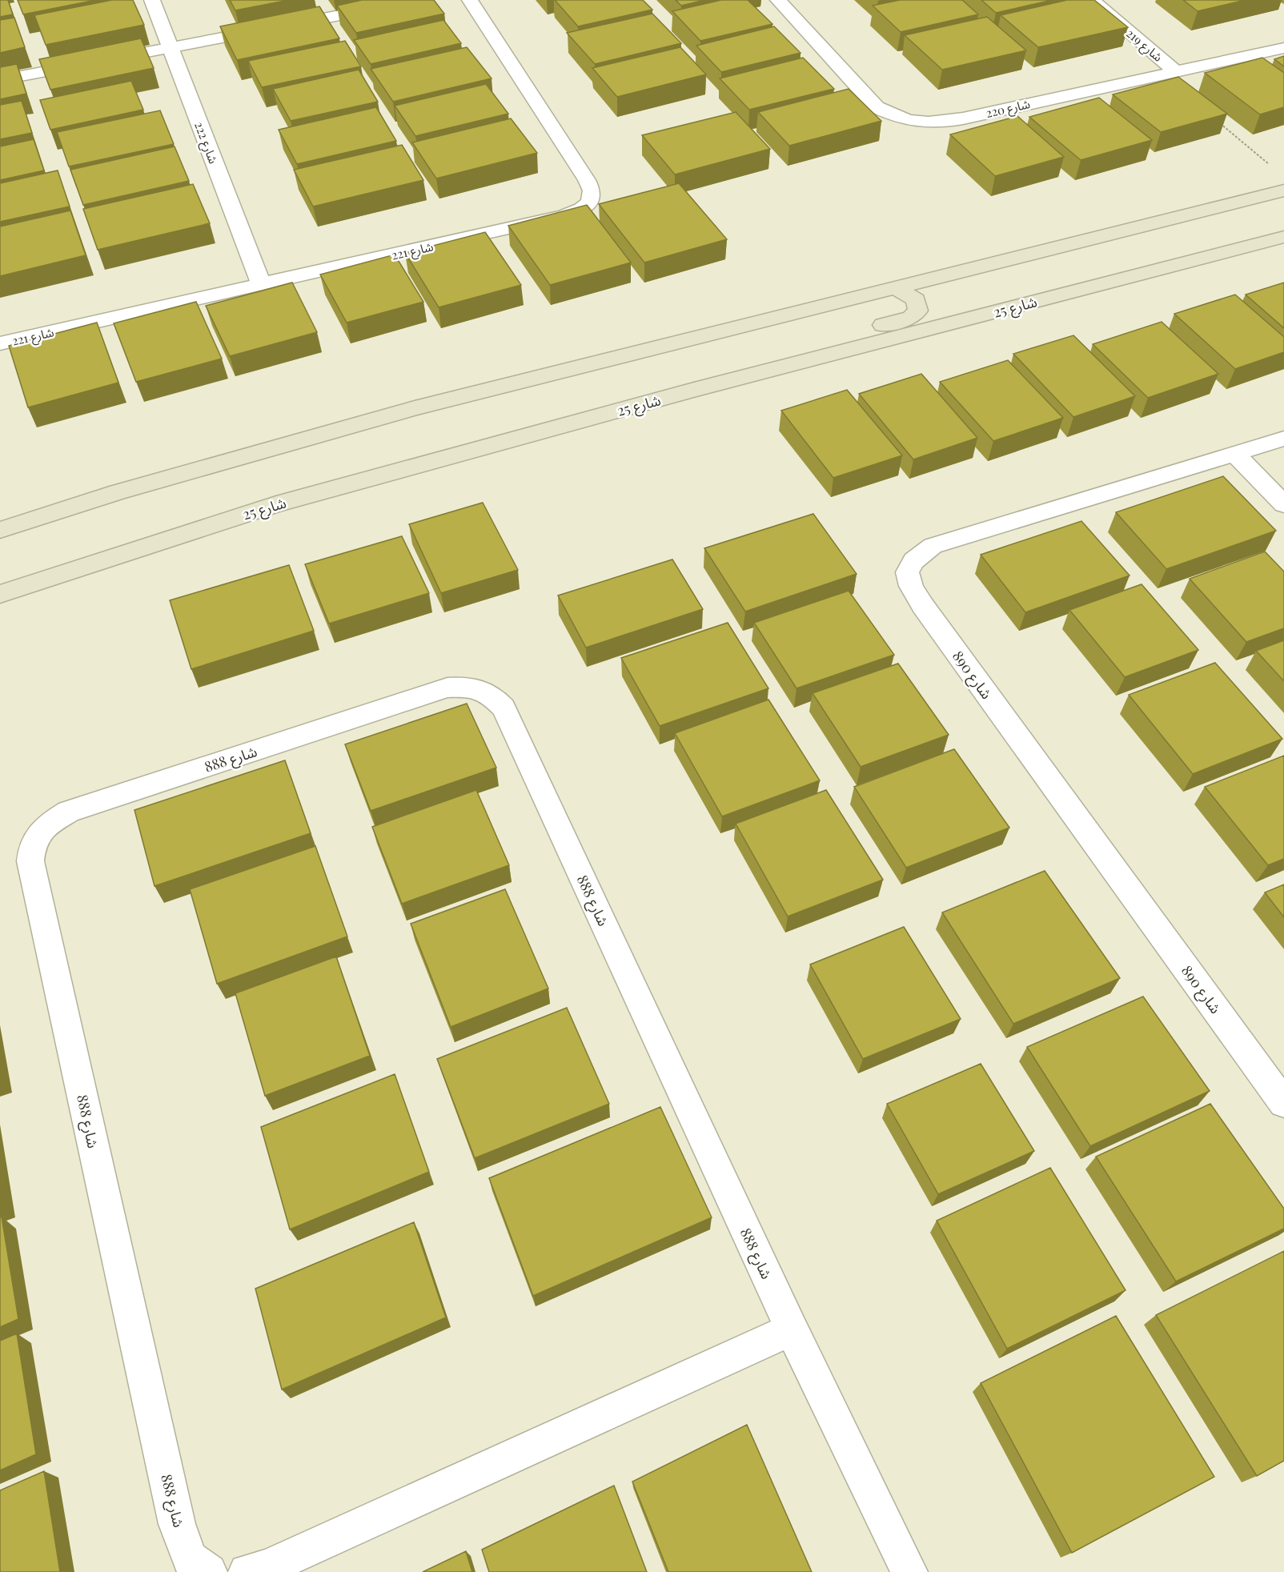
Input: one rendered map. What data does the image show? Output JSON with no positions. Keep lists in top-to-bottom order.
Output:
{
  "streets": {
    "street": [
      "شارع 219",
      "شارع 220",
      "شارع 222",
      "شارع 221",
      "شارع 25",
      "شارع 890",
      "شارع 888"
    ]
  },
  "crossings": [
    ["شارع 219", "شارع 220"],
    ["شارع 222", "شارع 221"]
  ]
}
